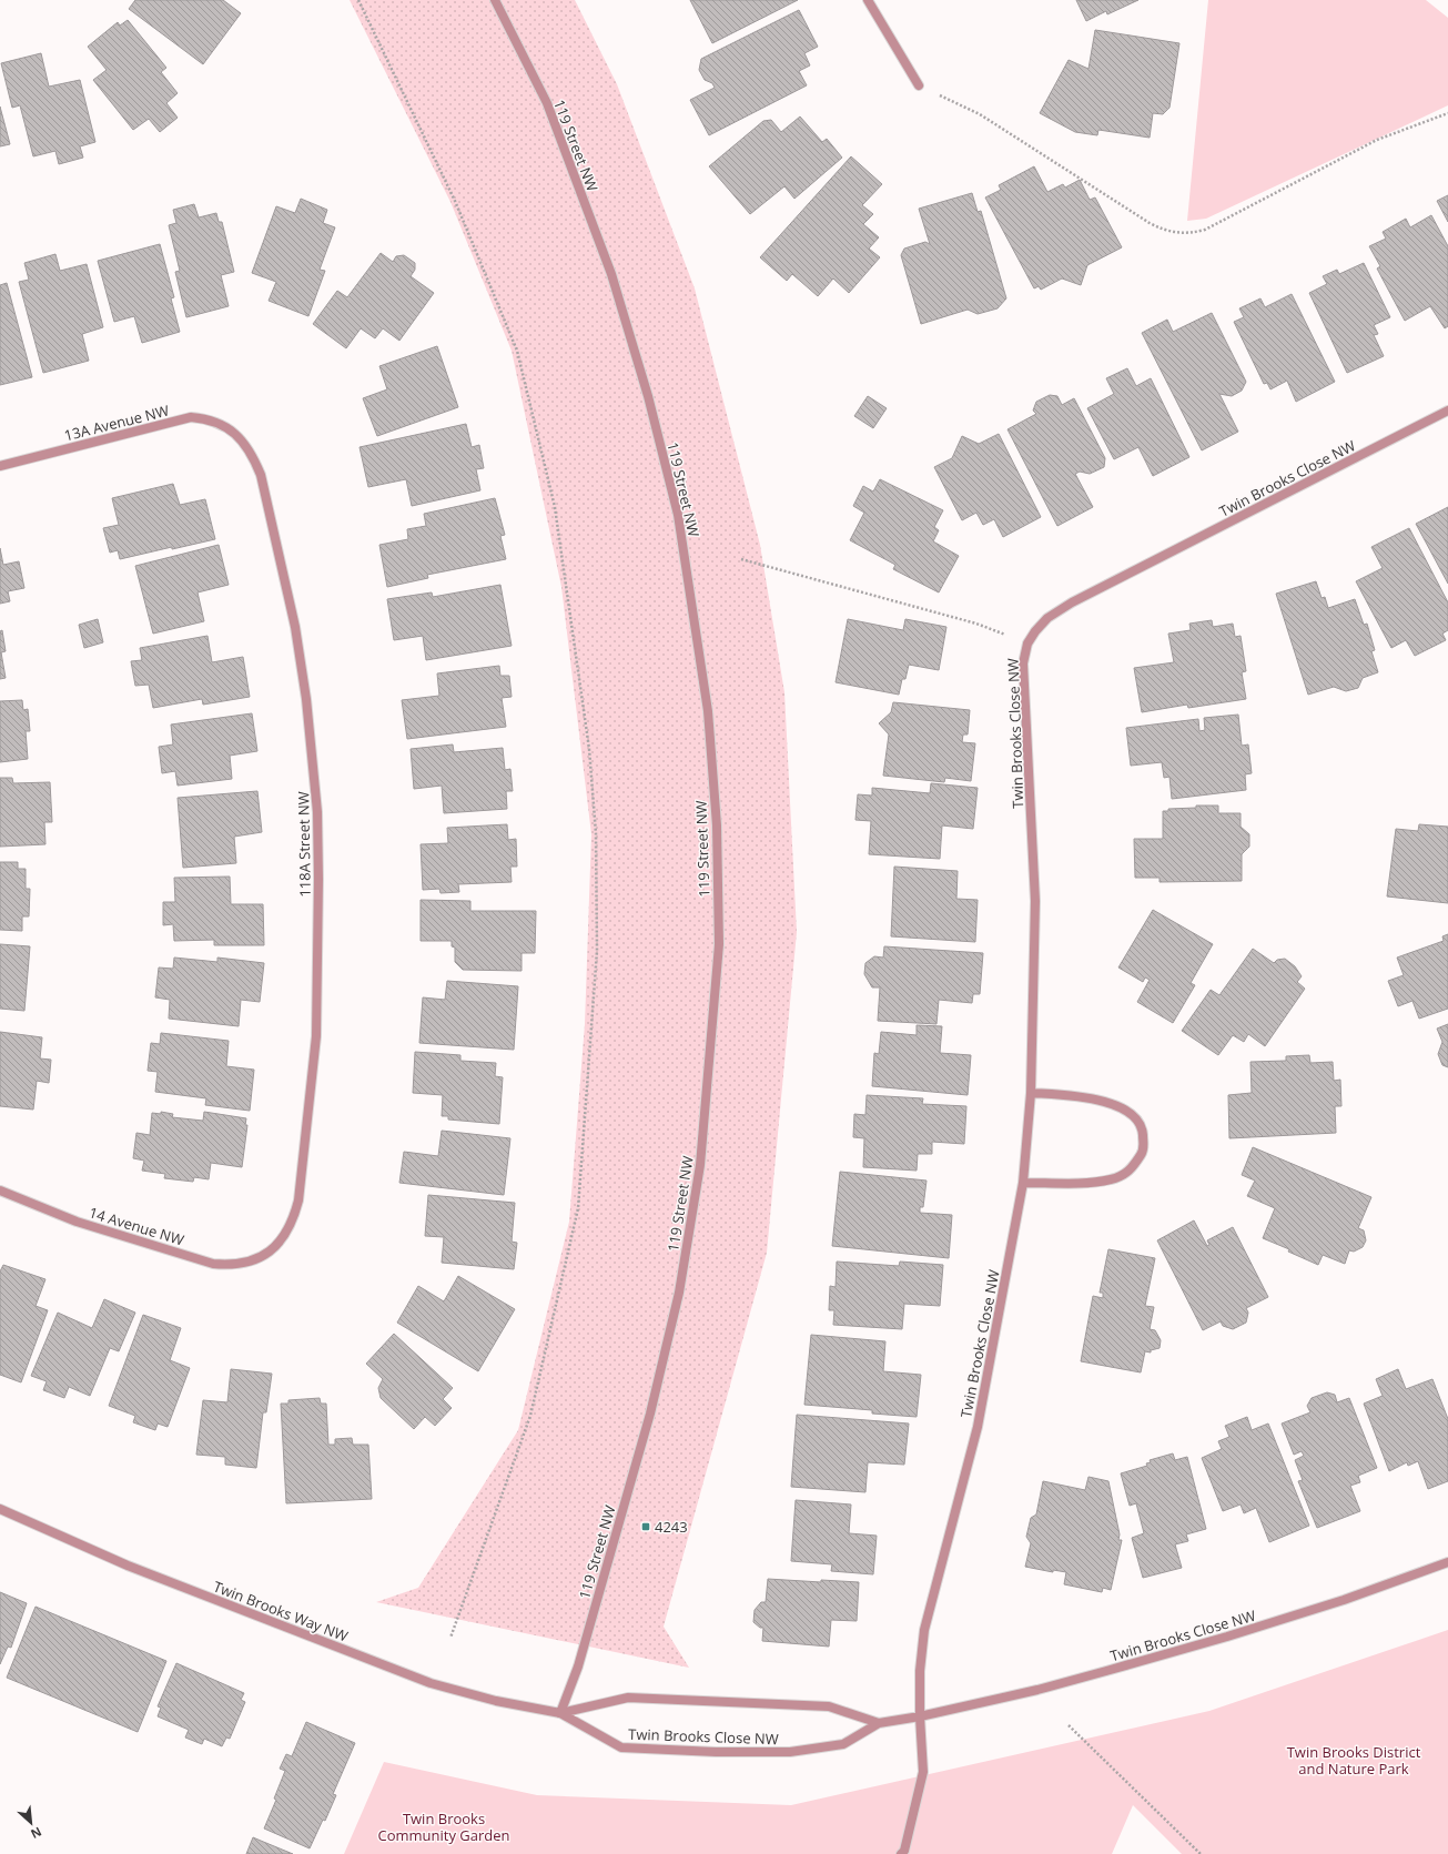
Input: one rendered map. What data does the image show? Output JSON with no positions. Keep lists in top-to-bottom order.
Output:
{
  "streets": {
    "street": [
      "119 Street NW",
      "13A Avenue NW",
      "Twin Brooks Close NW",
      "118A Street NW",
      "14 Avenue NW",
      "Twin Brooks Way NW"
    ]
  },
  "crossings": [
    ["119 Street NW", "Twin Brooks Close NW"],
    ["119 Street NW", "Twin Brooks Way NW"],
    ["13A Avenue NW", "118A Street NW"],
    ["Twin Brooks Close NW", "Twin Brooks Way NW"],
    ["118A Street NW", "14 Avenue NW"]
  ],
  "parks": ["Twin Brooks District and Nature Park", "Twin Brooks Community Garden"],
  "places": {
    "transit": ["4243"]
  },
  "north": "bottom right"
}
